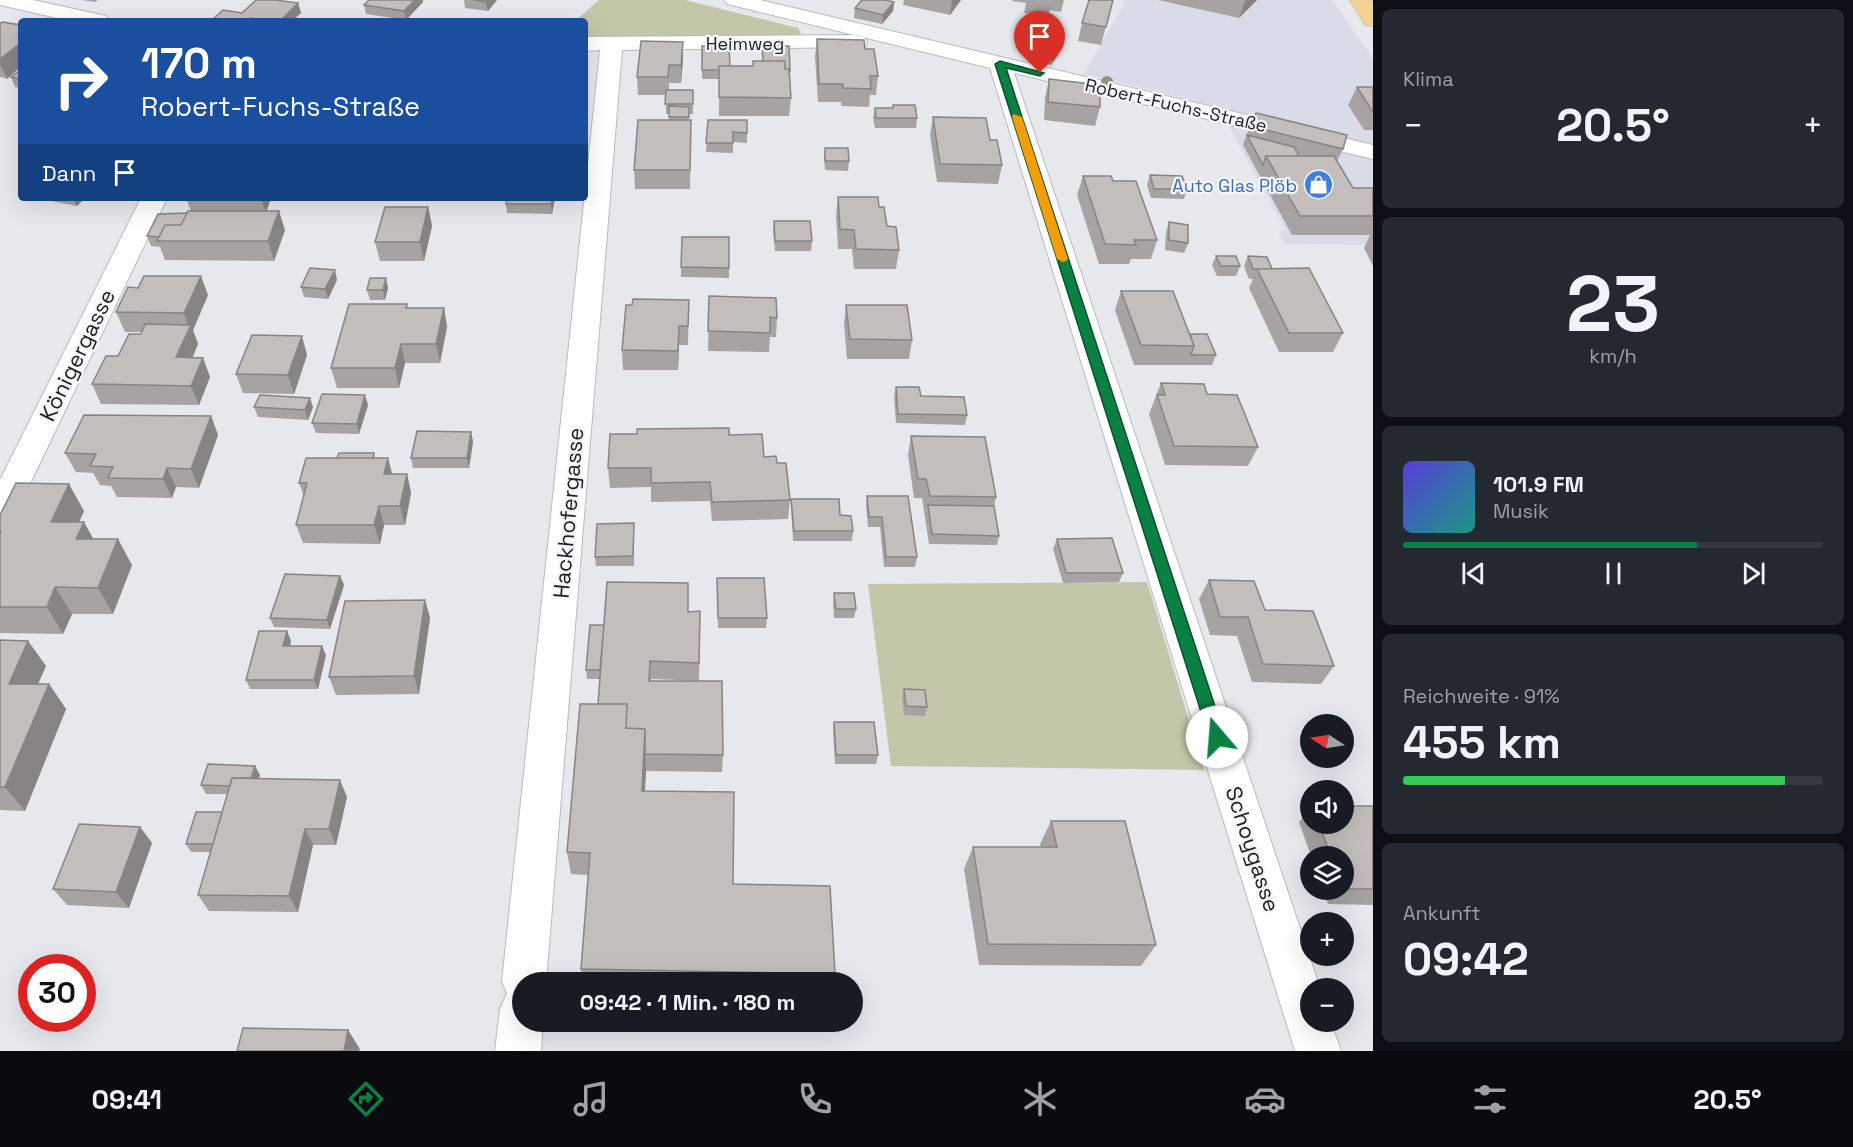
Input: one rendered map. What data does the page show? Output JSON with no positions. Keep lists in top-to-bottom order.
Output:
{
  "streets": {
    "street": [
      "Heimweg",
      "Robert-Fuchs-Straße",
      "Königergasse",
      "Hackhofergasse",
      "Schoygasse"
    ]
  },
  "crossings": [
    ["Heimweg", "Robert-Fuchs-Straße"],
    ["Heimweg", "Hackhofergasse"],
    ["Robert-Fuchs-Straße", "Schoygasse"]
  ],
  "places": {
    "shop": ["Auto Glas Plöb"]
  },
  "north": "left",
  "page": {
    "tile": [
      "Klima",
      ["23", "km/h"],
      ["Reichweite · 91%", "455 km"],
      ["Ankunft", "09:42"]
    ],
    "turn": ["170 m", "Robert-Fuchs-Straße"],
    "heat": ["−", "20.5°", "+"],
    "then": "Dann",
    "song": ["101.9 FM", "Musik"],
    "map_buttons": ["+", "−"],
    "limit": "30",
    "trip": "09:42 · 1 Min. · 180 m",
    "tabs": ["09:41", "20.5°"]
  }
}
